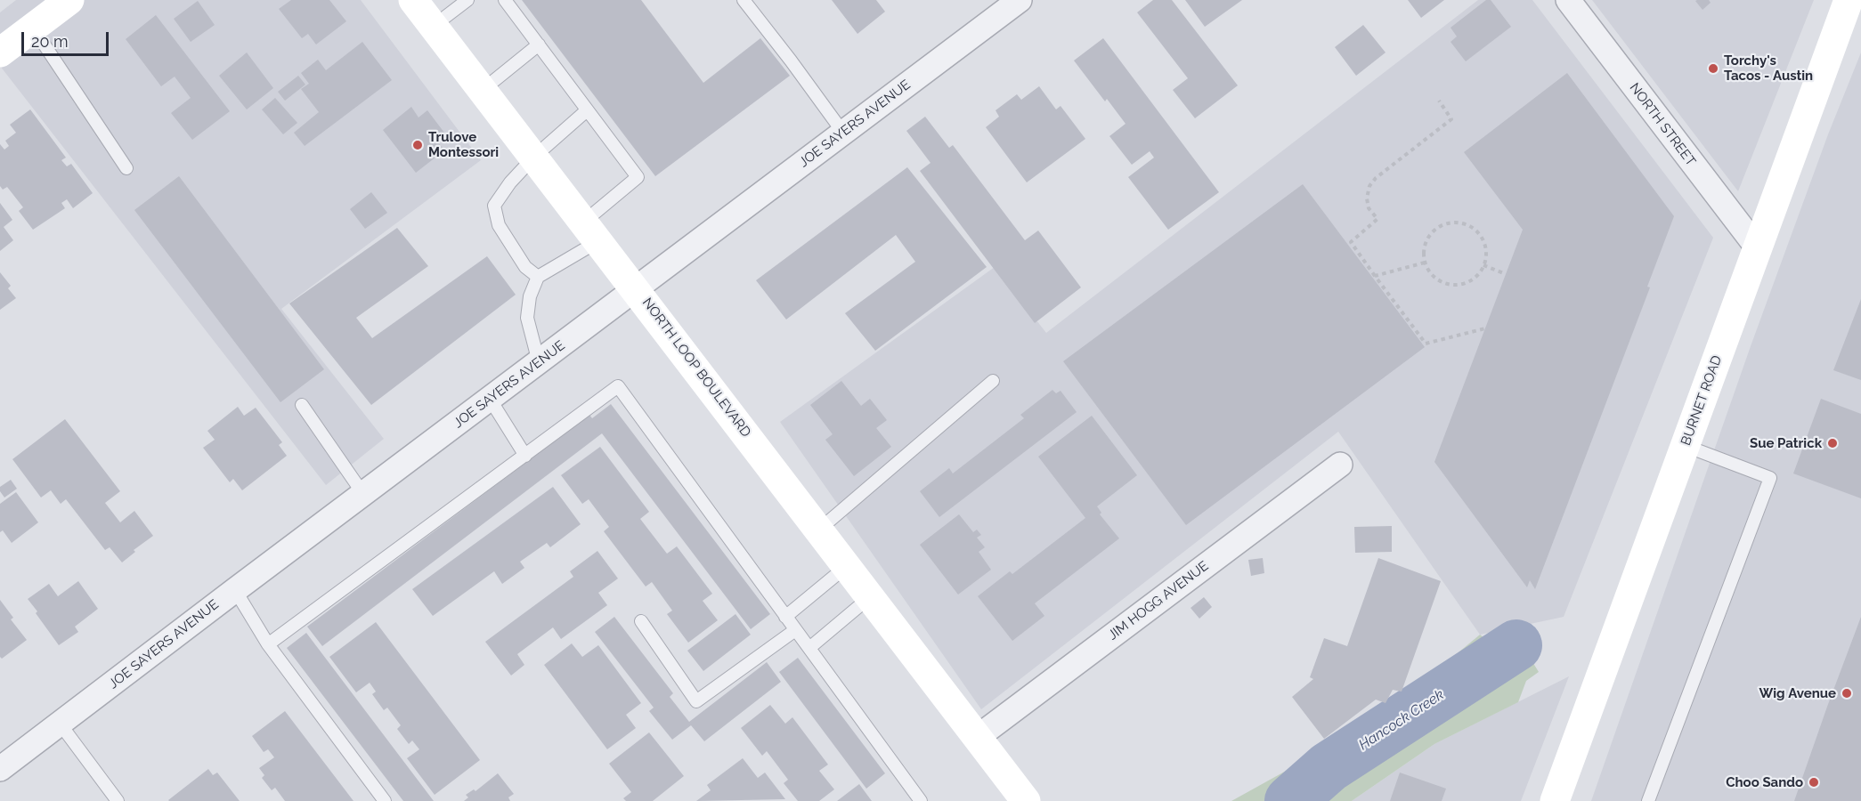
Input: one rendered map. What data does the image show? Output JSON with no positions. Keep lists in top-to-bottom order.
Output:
{
  "streets": {
    "street": [
      "JOE SAYERS AVENUE",
      "NORTH STREET",
      "NORTH LOOP BOULEVARD",
      "BURNET ROAD",
      "JIM HOGG AVENUE"
    ]
  },
  "crossings": [
    ["JOE SAYERS AVENUE", "NORTH LOOP BOULEVARD"],
    ["NORTH STREET", "BURNET ROAD"],
    ["NORTH LOOP BOULEVARD", "JIM HOGG AVENUE"]
  ],
  "water": ["Hancock Creek"],
  "places": [
    "Torchy's Tacos - Austin",
    "Trulove Montessori",
    "Sue Patrick",
    "Wig Avenue",
    "Choo Sando"
  ],
  "scale_bar": "20 m"
}
